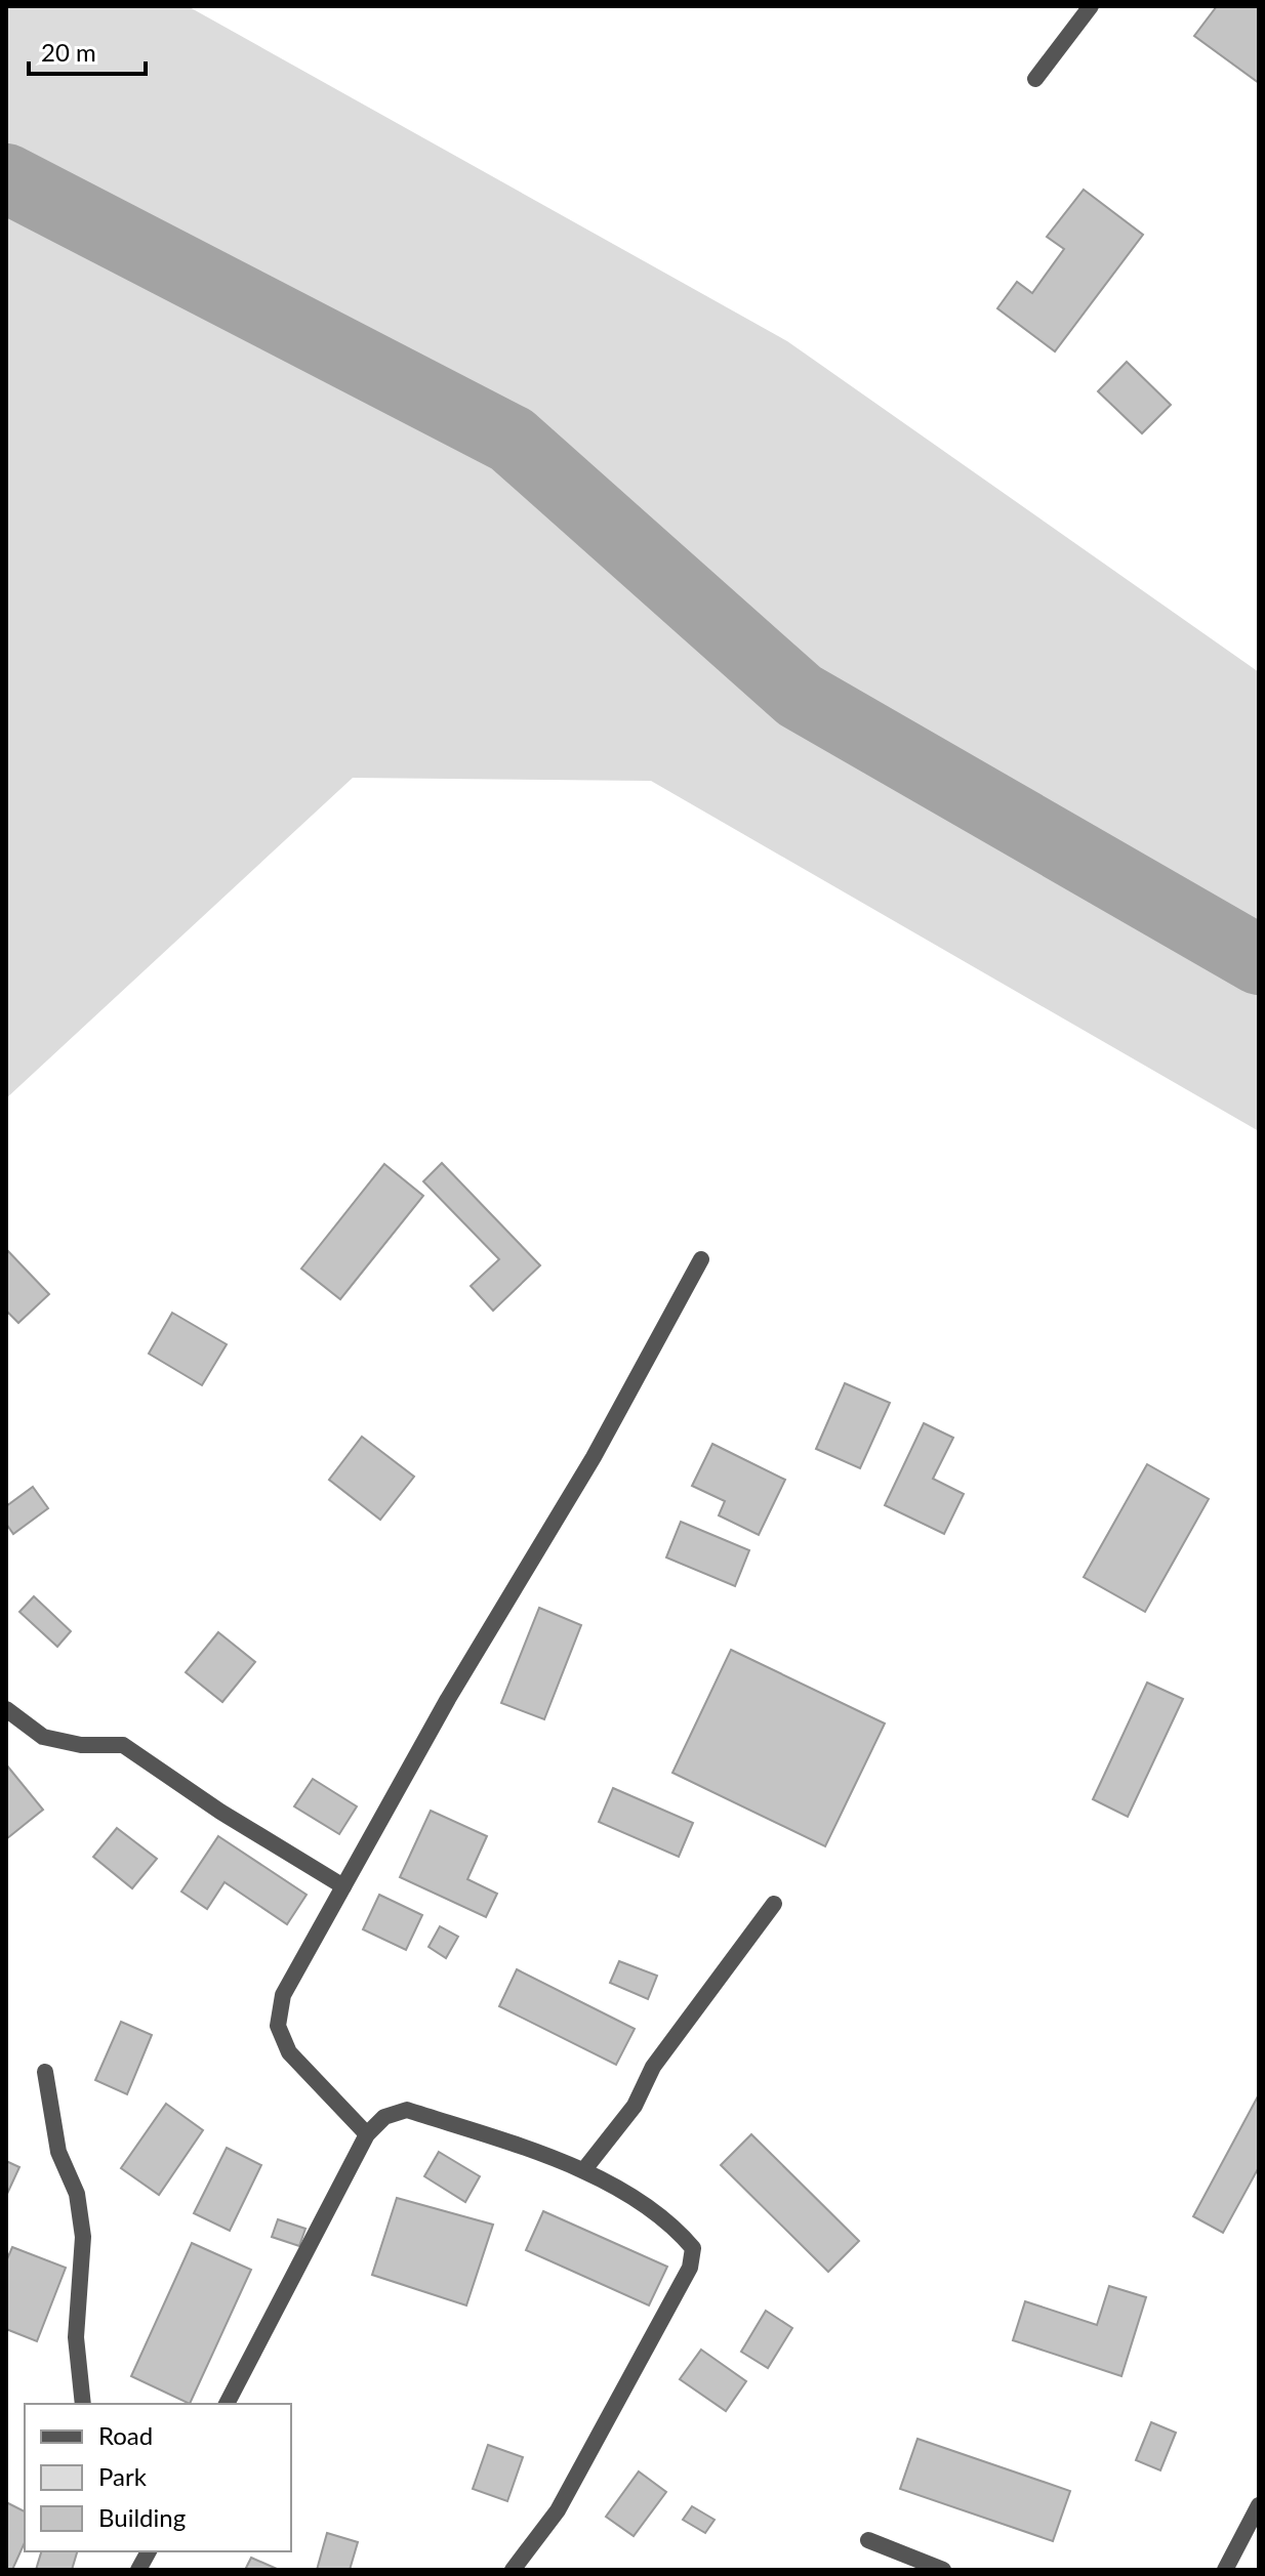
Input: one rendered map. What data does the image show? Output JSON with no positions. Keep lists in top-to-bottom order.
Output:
{
  "legend": ["Road", "Park", "Building"],
  "scale_bar": "20 m"
}
